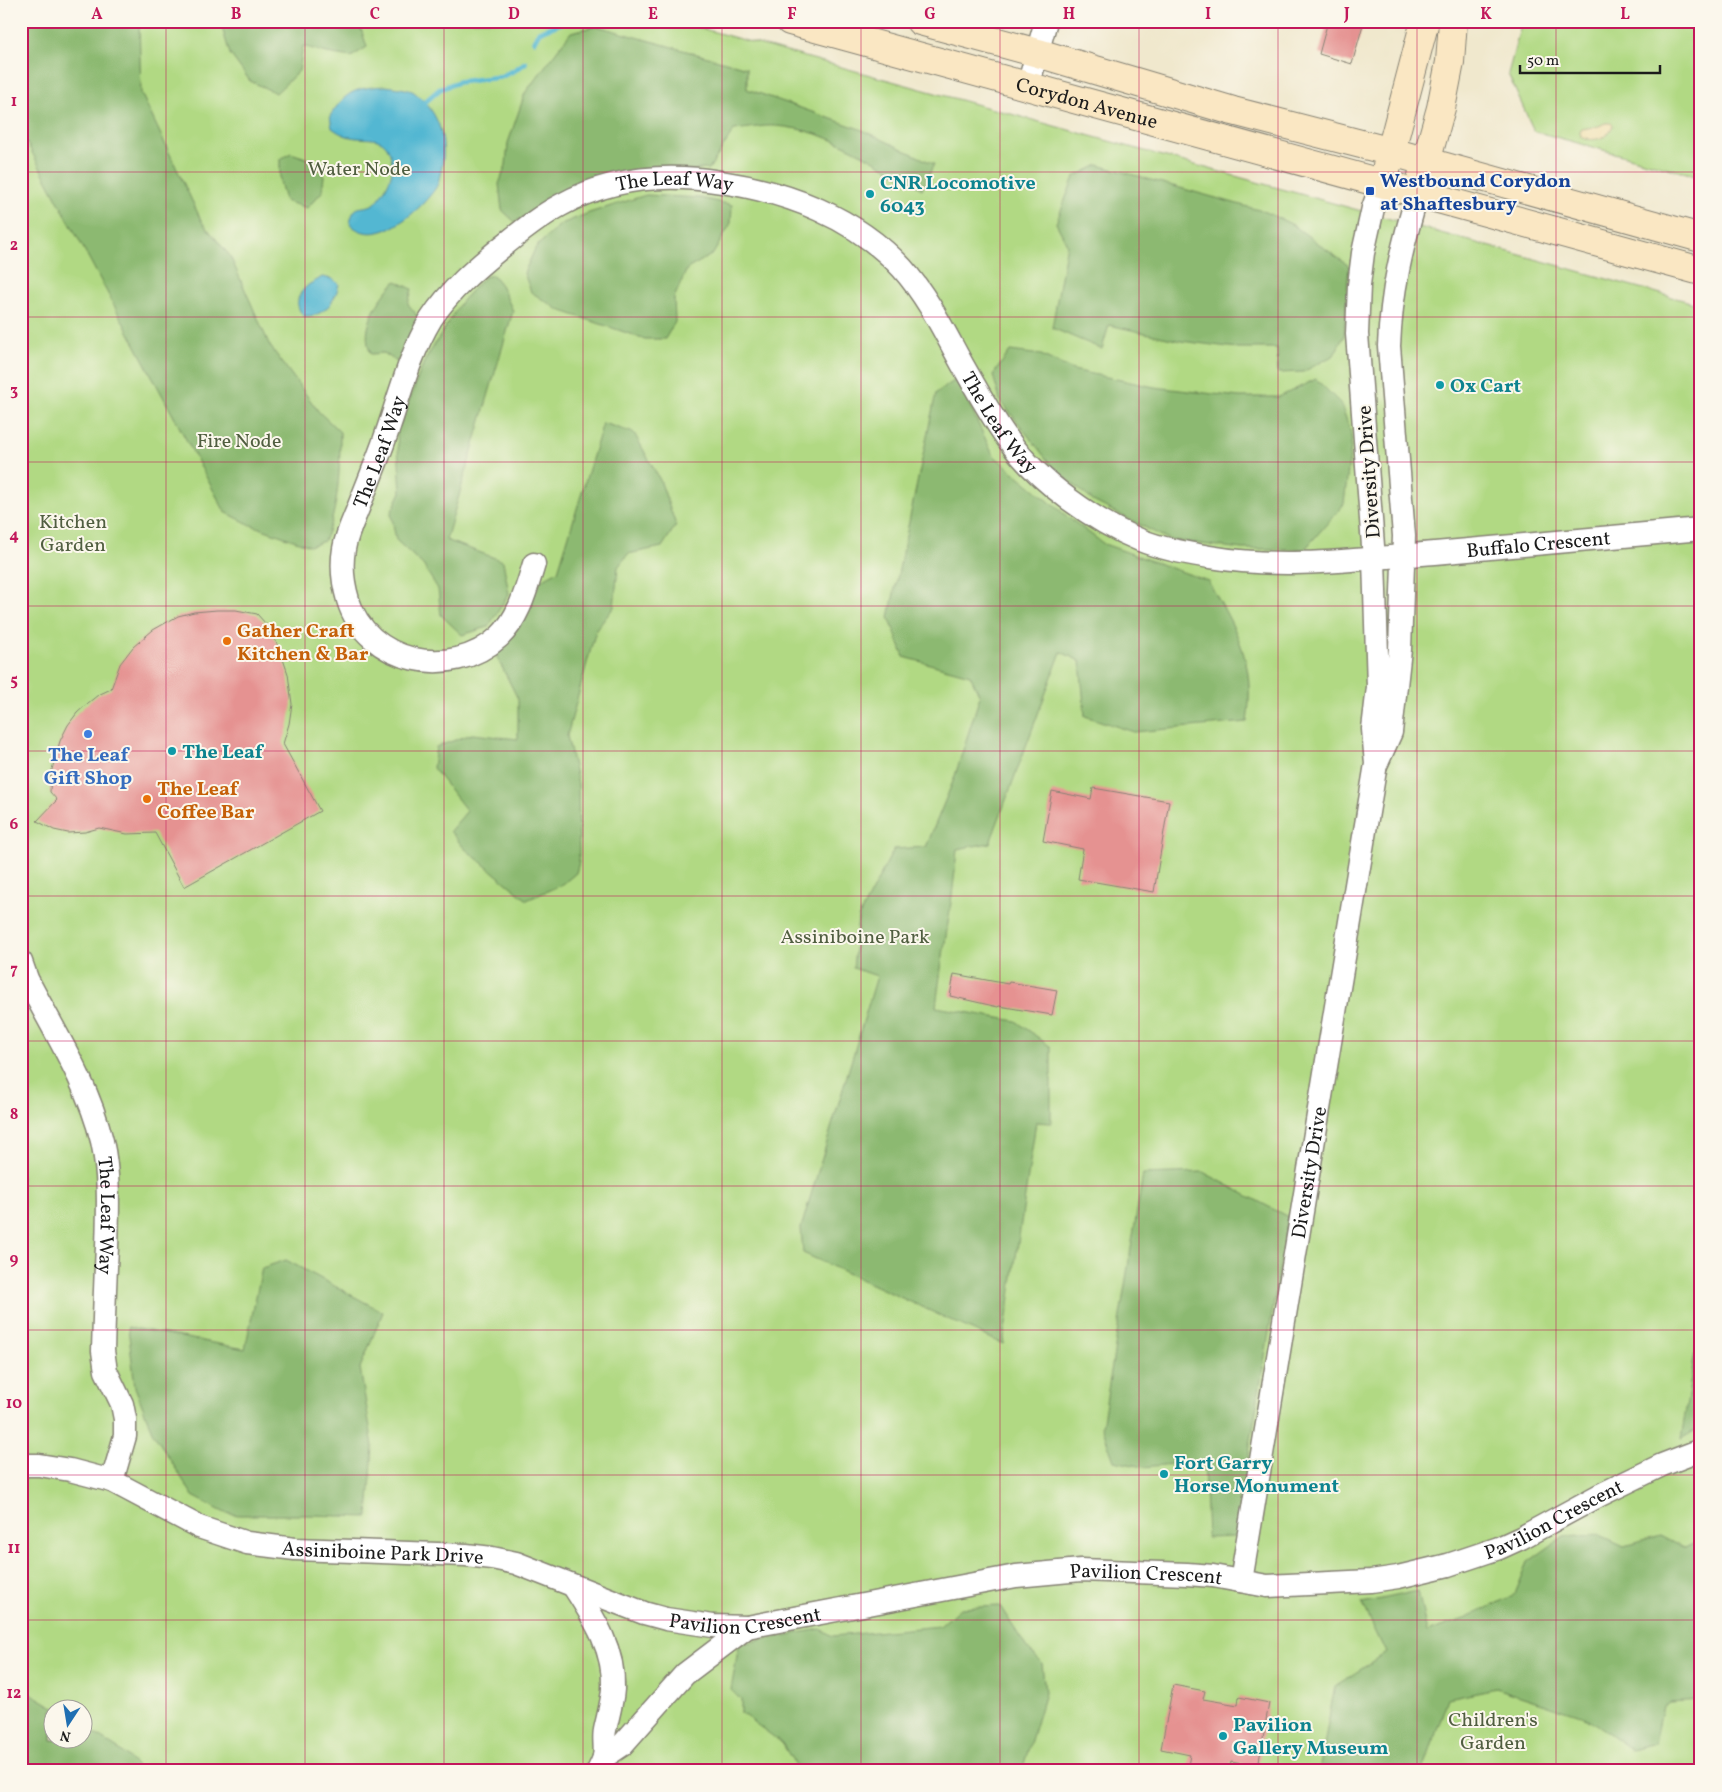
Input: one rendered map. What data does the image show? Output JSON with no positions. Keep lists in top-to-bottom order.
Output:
{
  "streets": {
    "main road": ["Corydon Avenue"],
    "street": [
      "The Leaf Way",
      "Diversity Drive",
      "Buffalo Crescent",
      "Pavilion Crescent",
      "Assiniboine Park Drive"
    ]
  },
  "crossings": [
    ["Corydon Avenue", "Diversity Drive"],
    ["The Leaf Way", "Diversity Drive"],
    ["The Leaf Way", "Buffalo Crescent"],
    ["The Leaf Way", "Assiniboine Park Drive"],
    ["Diversity Drive", "Buffalo Crescent"],
    ["Diversity Drive", "Pavilion Crescent"],
    ["Pavilion Crescent", "Assiniboine Park Drive"]
  ],
  "parks": [
    "Water Node",
    "Fire Node",
    "Kitchen Garden",
    "Assiniboine Park",
    "Children's Garden"
  ],
  "places": {
    "transit": ["Westbound Corydon at Shaftesbury"],
    "other": [
      "CNR Locomotive 6043",
      "Ox Cart",
      "Gather Craft Kitchen & Bar",
      "The Leaf Gift Shop",
      "The Leaf",
      "The Leaf Coffee Bar",
      "Fort Garry Horse Monument",
      "Pavilion Gallery Museum"
    ]
  },
  "scale_bar": "50 m",
  "north": "bottom",
  "grid": {
    "columns": [
      "A",
      "B",
      "C",
      "D",
      "E",
      "F",
      "G",
      "H",
      "I",
      "J",
      "K",
      "L"
    ],
    "rows": [
      "1",
      "2",
      "3",
      "4",
      "5",
      "6",
      "7",
      "8",
      "9",
      "10",
      "11",
      "12"
    ]
  }
}
